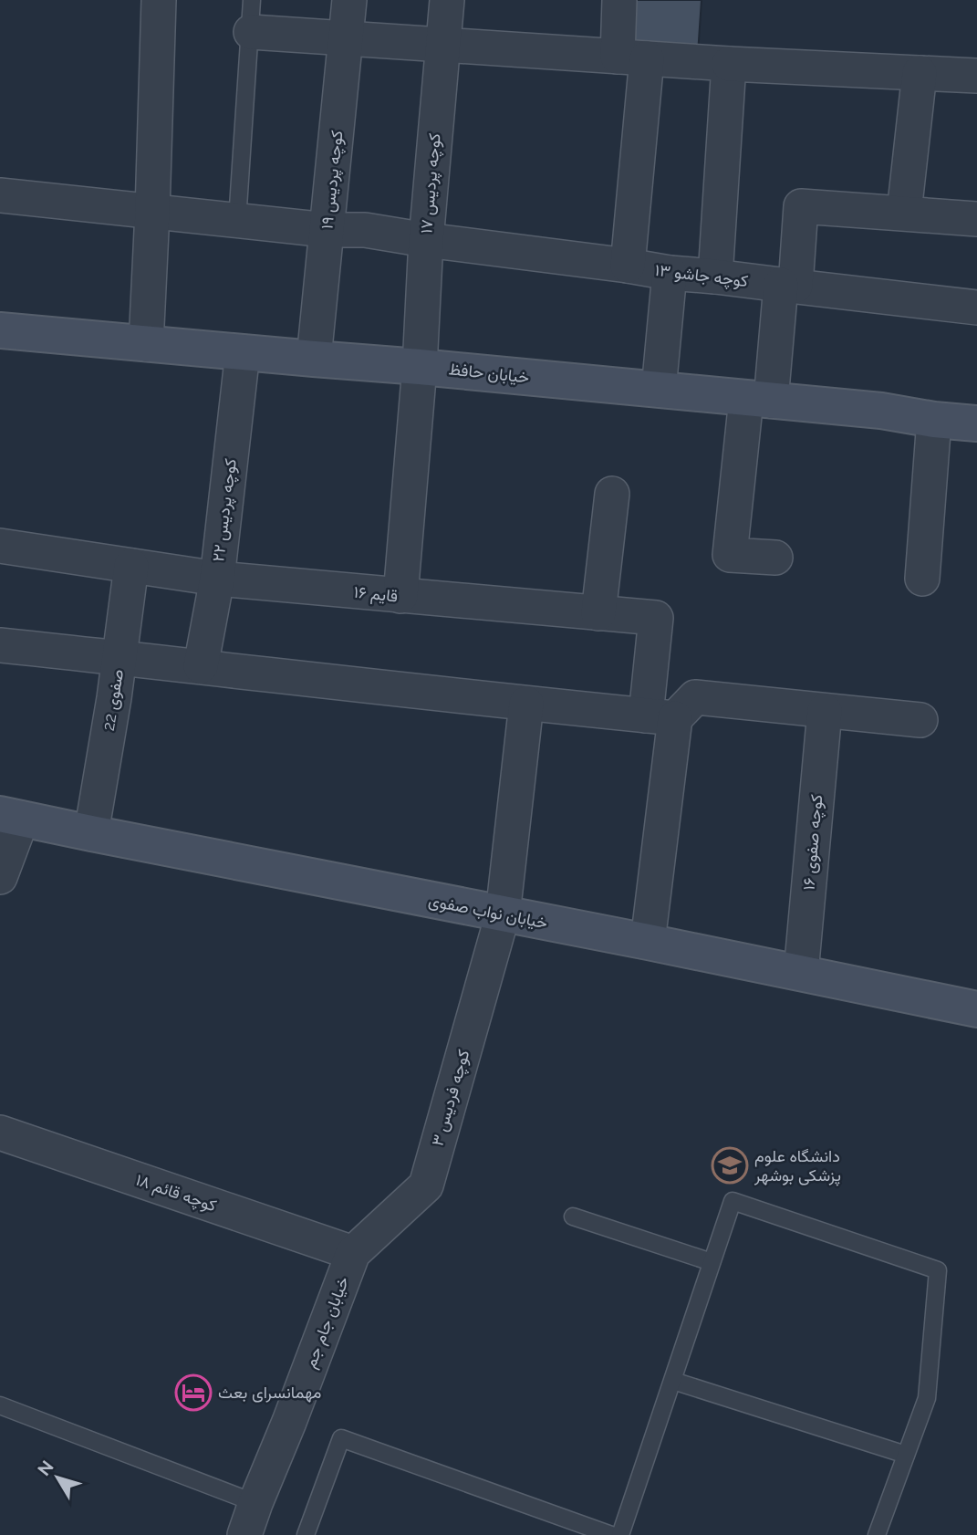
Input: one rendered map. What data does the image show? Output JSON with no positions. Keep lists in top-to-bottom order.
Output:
{
  "streets": {
    "street": [
      "کوچه پردیس ۱۹",
      "کوچه پردیس ۱۷",
      "کوچه جاشو ۱۳",
      "خیابان حافظ",
      "کوچه پردیس ۲۲",
      "قایم ۱۶",
      "صفوی 22",
      "کوچه صفوی ۱۶",
      "خیابان نواب صفوی",
      "کوچه فردیس ۳",
      "کوچه قائم ۱۸",
      "خیابان جام جم"
    ]
  },
  "crossings": [
    ["کوچه پردیس ۱۹", "کوچه جاشو ۱۳"],
    ["کوچه پردیس ۱۹", "خیابان حافظ"],
    ["کوچه پردیس ۱۷", "کوچه جاشو ۱۳"],
    ["کوچه پردیس ۱۷", "خیابان حافظ"],
    ["کوچه پردیس ۱۷", "قایم ۱۶"],
    ["خیابان حافظ", "کوچه پردیس ۲۲"],
    ["کوچه پردیس ۲۲", "قایم ۱۶"],
    ["قایم ۱۶", "صفوی 22"],
    ["صفوی 22", "خیابان نواب صفوی"],
    ["کوچه صفوی ۱۶", "خیابان نواب صفوی"],
    ["خیابان نواب صفوی", "کوچه فردیس ۳"],
    ["کوچه فردیس ۳", "کوچه قائم ۱۸"],
    ["کوچه فردیس ۳", "خیابان جام جم"],
    ["کوچه قائم ۱۸", "خیابان جام جم"]
  ],
  "places": {
    "school or university": ["دانشگاه علوم پزشکی بوشهر"],
    "hotel": ["مهمانسرای بعث"]
  },
  "north": "top left"
}
